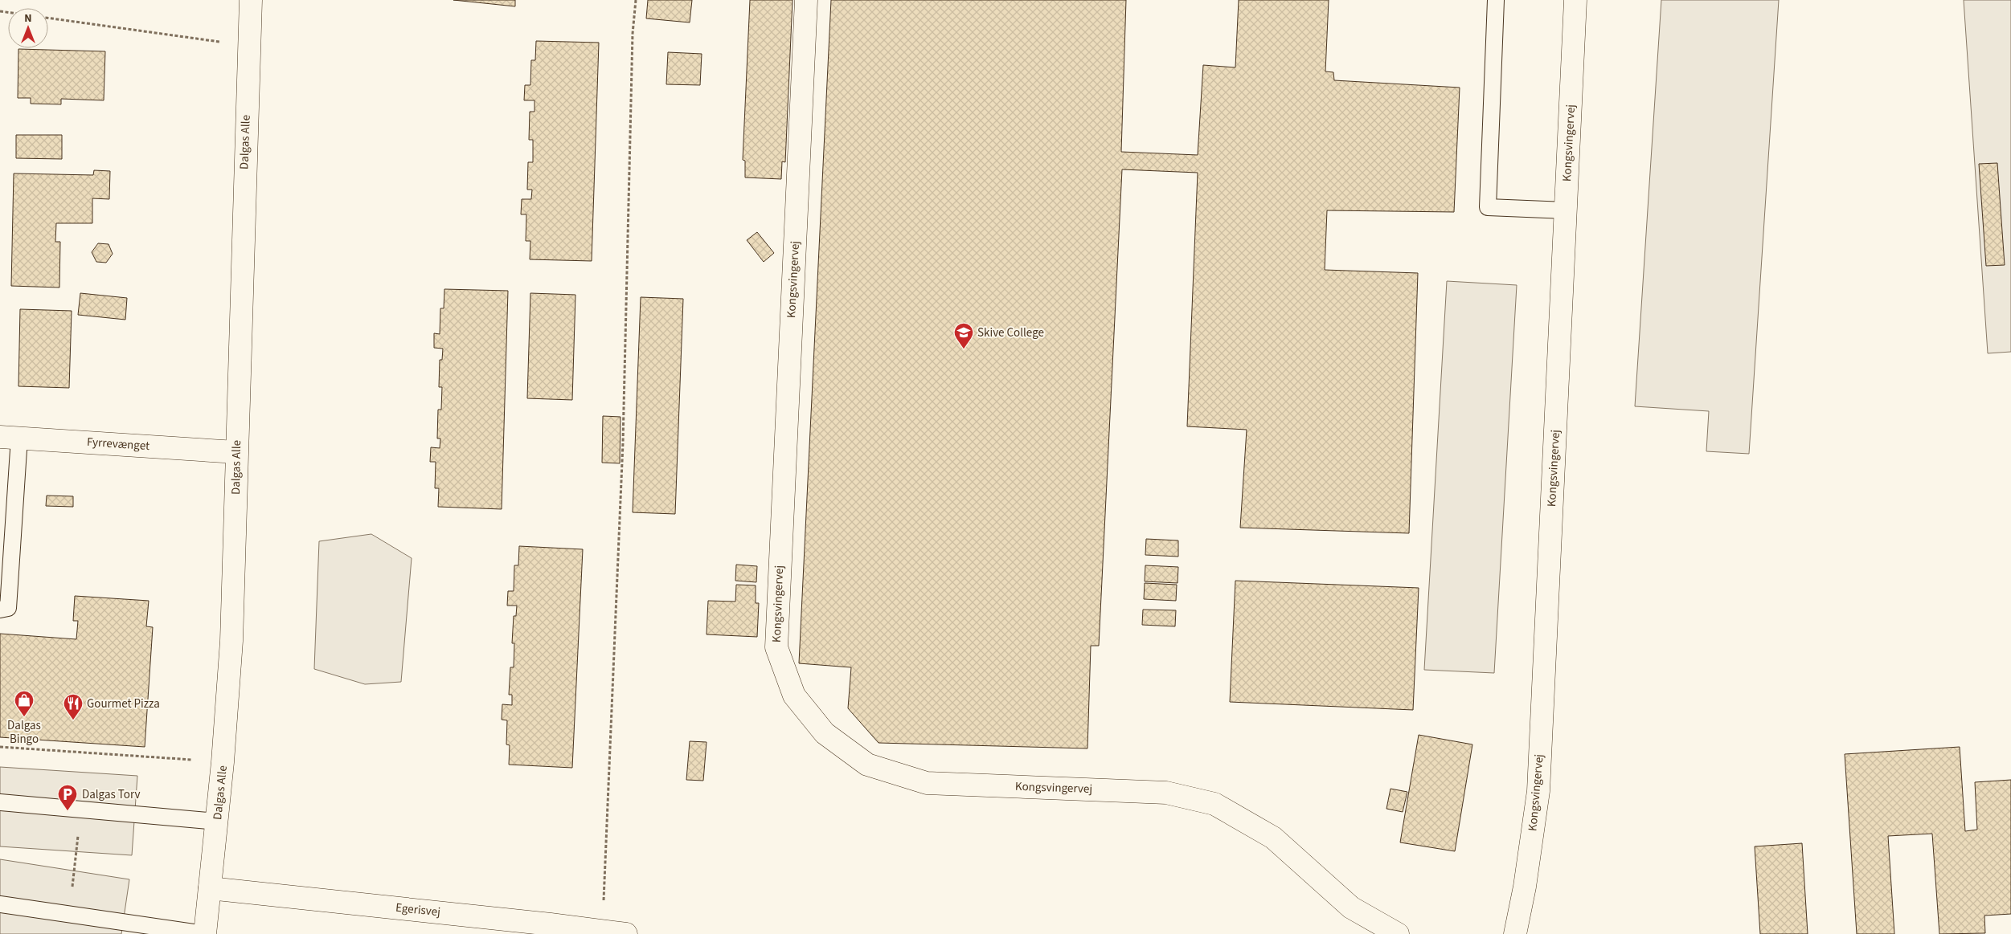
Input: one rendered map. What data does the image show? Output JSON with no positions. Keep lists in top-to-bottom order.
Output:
{
  "streets": {
    "street": [
      "Dalgas Alle",
      "Kongsvingervej",
      "Fyrrevænget",
      "Egerisvej"
    ]
  },
  "crossings": [
    ["Dalgas Alle", "Fyrrevænget"],
    ["Dalgas Alle", "Egerisvej"]
  ],
  "places": {
    "school or university": ["Skive College"],
    "shop": ["Dalgas Bingo"],
    "restaurant": ["Gourmet Pizza"],
    "parking": ["Dalgas Torv"]
  },
  "north": "top"
}
